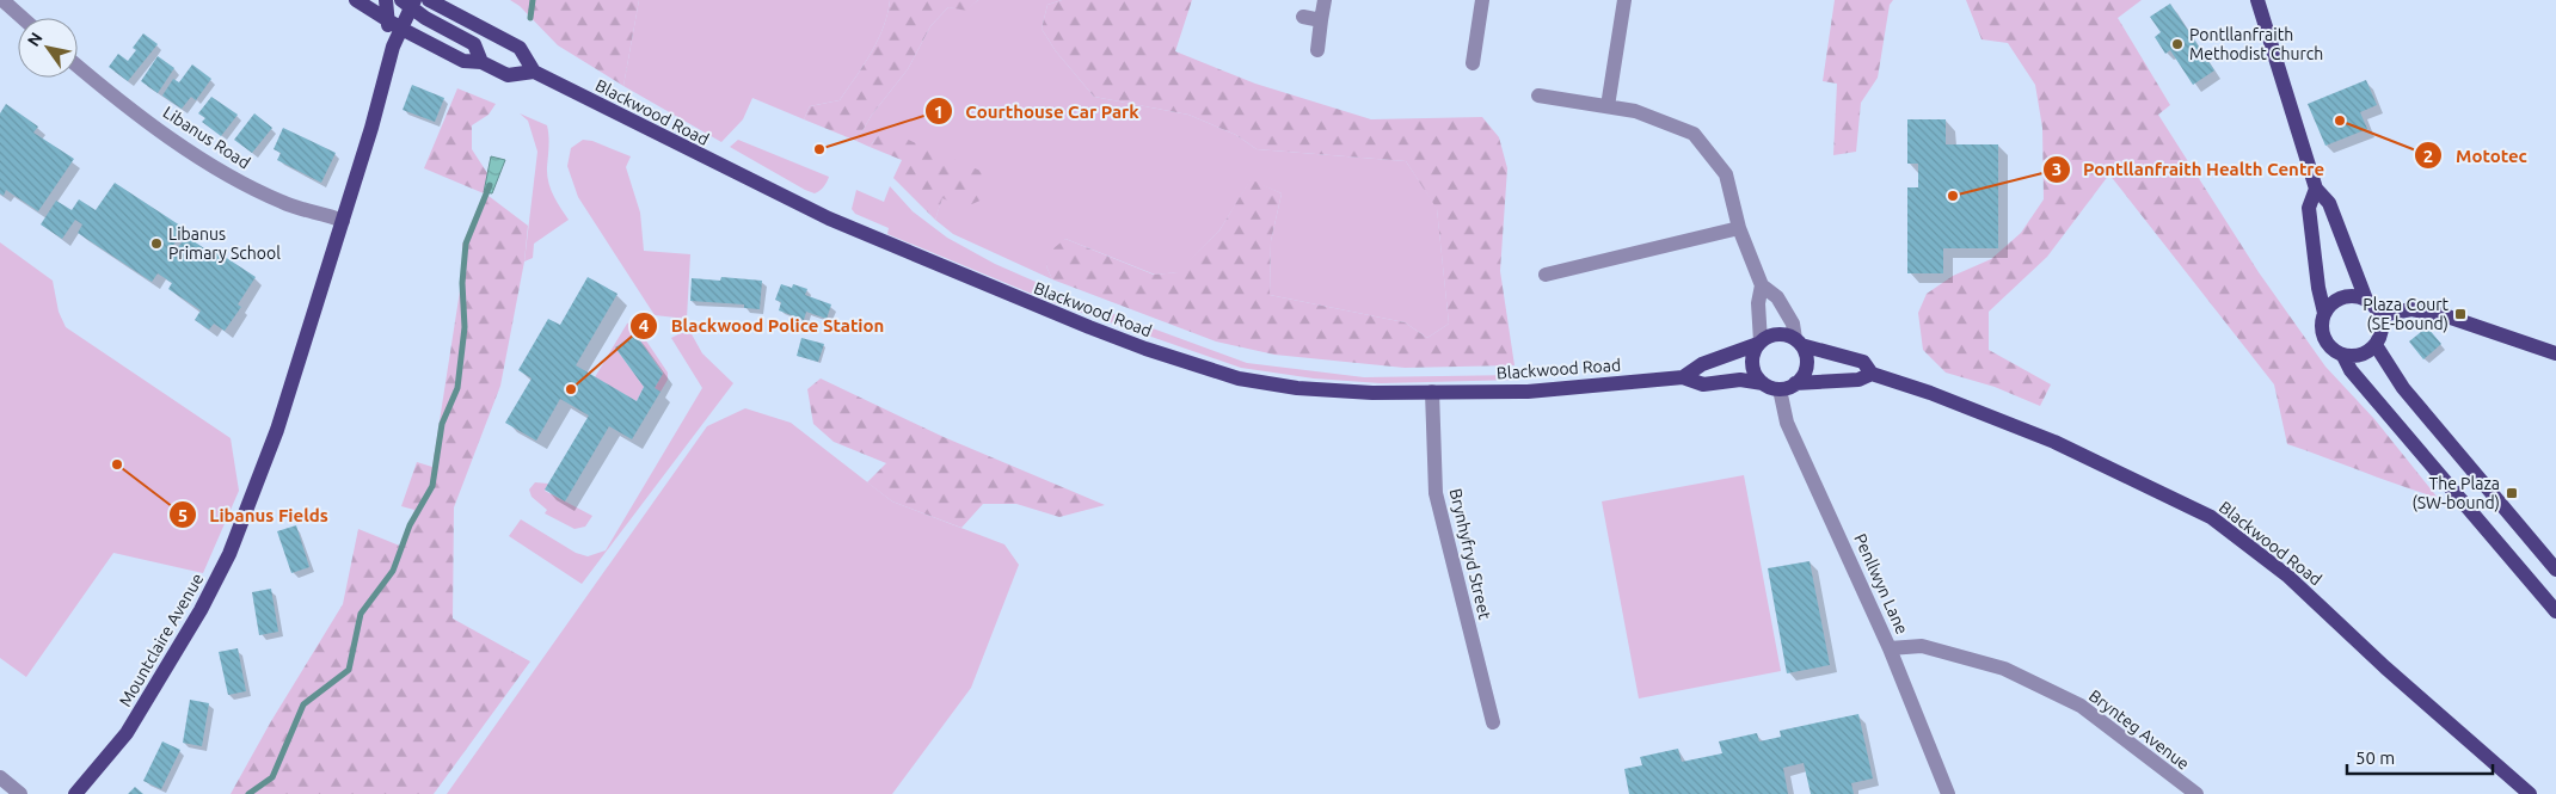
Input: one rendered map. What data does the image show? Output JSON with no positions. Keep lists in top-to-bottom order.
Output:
{
  "streets": {
    "main road": ["Blackwood Road", "Mountclaire Avenue"],
    "street": [
      "Libanus Road",
      "Brynhyfryd Street",
      "Penllwyn Lane",
      "Brynteg Avenue"
    ]
  },
  "crossings": [
    ["Blackwood Road", "Brynhyfryd Street"],
    ["Blackwood Road", "Penllwyn Lane"],
    ["Libanus Road", "Mountclaire Avenue"],
    ["Penllwyn Lane", "Brynteg Avenue"]
  ],
  "places": {
    "other": [
      "Pontllanfraith Methodist Church",
      "Mototec",
      "Courthouse Car Park",
      "Pontllanfraith Health Centre",
      "Libanus Primary School",
      "Blackwood Police Station",
      "Libanus Fields"
    ],
    "transit": ["Plaza Court (SE-bound)", "The Plaza (SW-bound)"]
  },
  "scale_bar": "50 m",
  "north": "top left"
}
